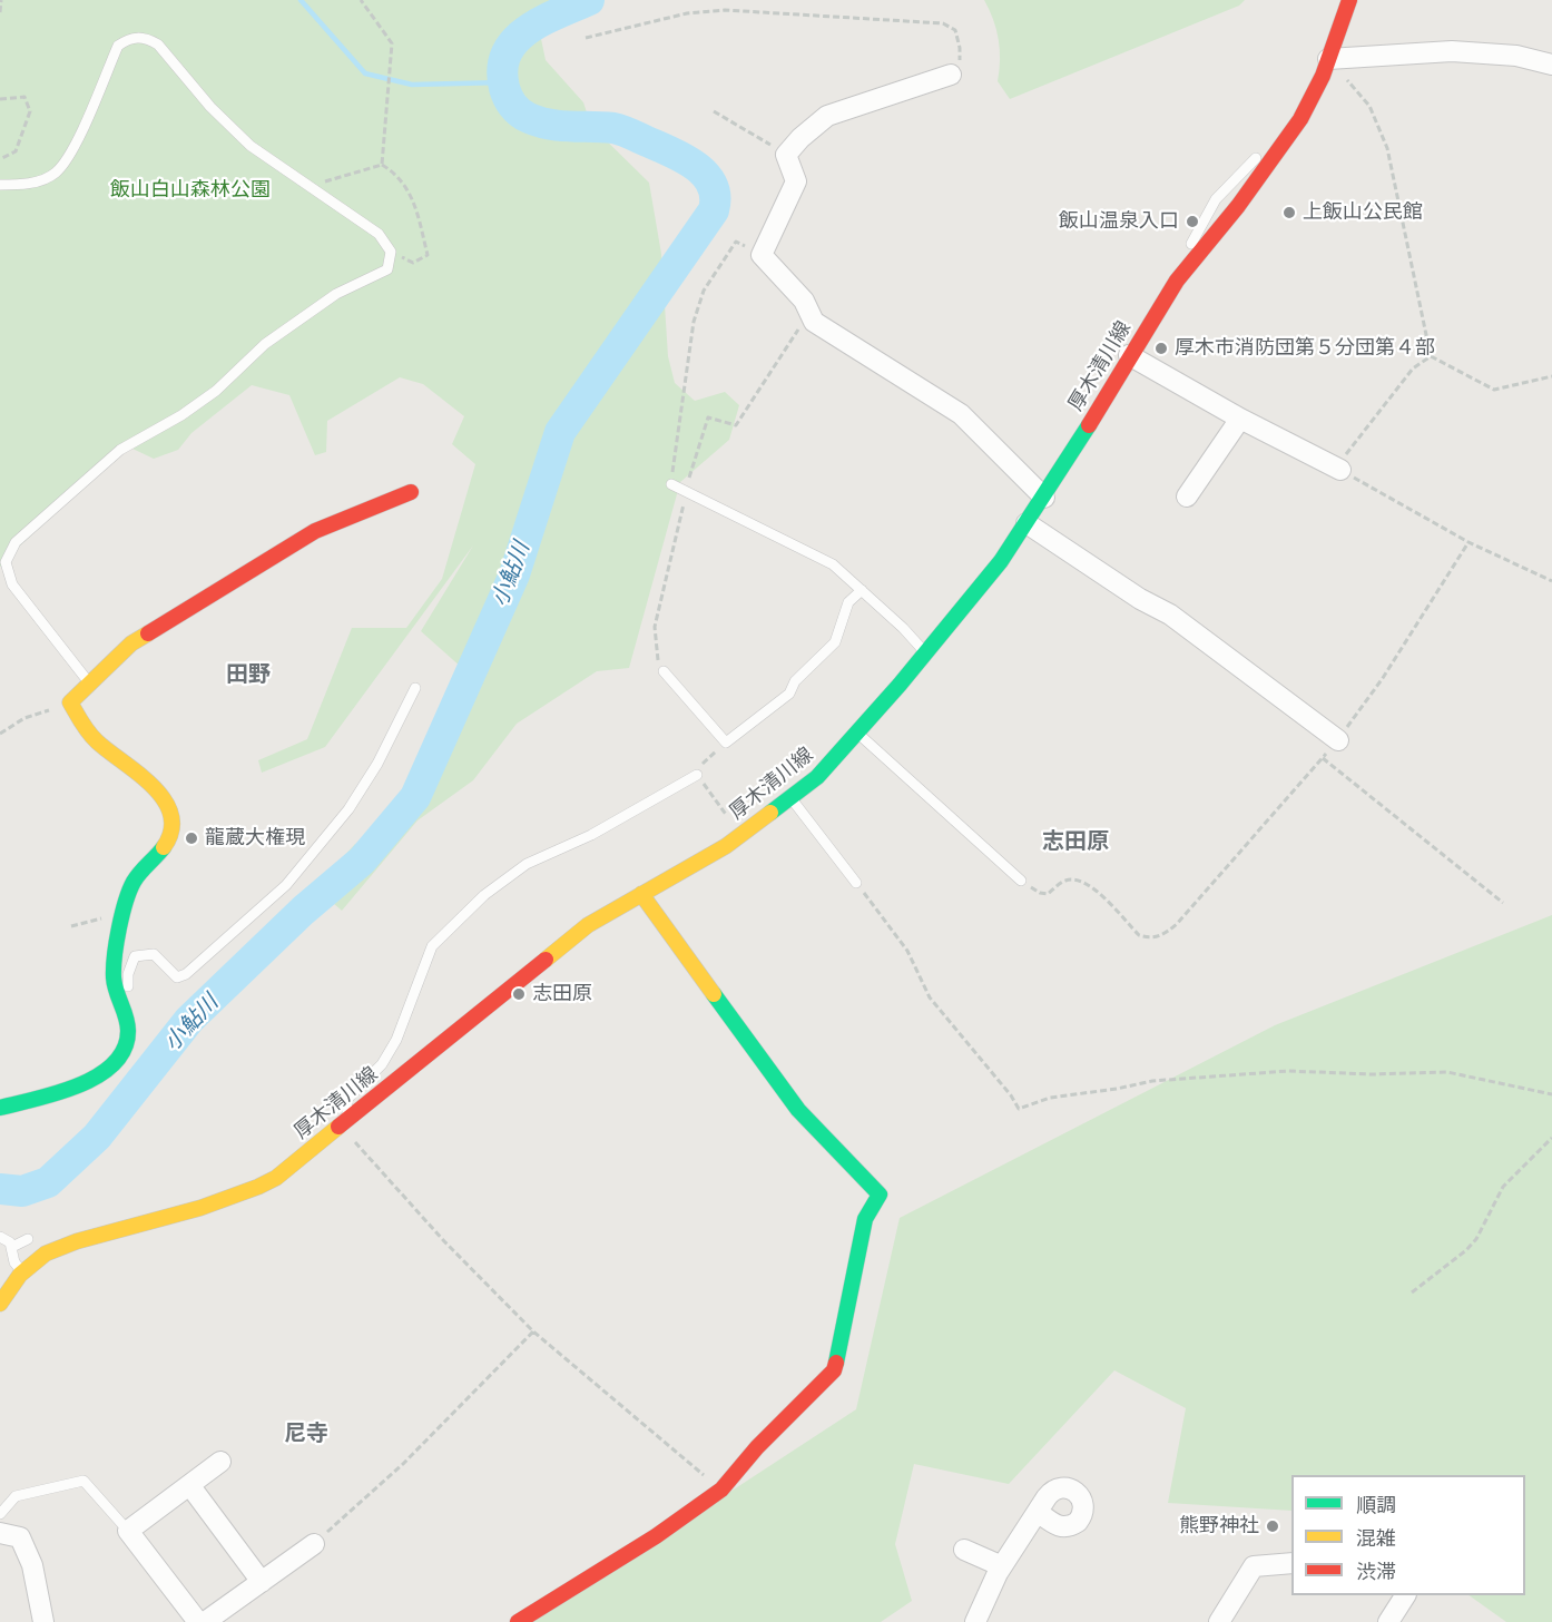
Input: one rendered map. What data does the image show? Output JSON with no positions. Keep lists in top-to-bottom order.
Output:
{
  "streets": {
    "main road": ["厚木清川線"]
  },
  "districts": ["田野", "志田原", "尼寺"],
  "water": ["小鮎川"],
  "parks": ["飯山白山森林公園"],
  "places": [
    "上飯山公民館",
    "飯山温泉入口",
    "厚木市消防団第５分団第４部",
    "龍蔵大権現",
    "志田原",
    "熊野神社"
  ],
  "legend": ["順調", "混雑", "渋滞"]
}
